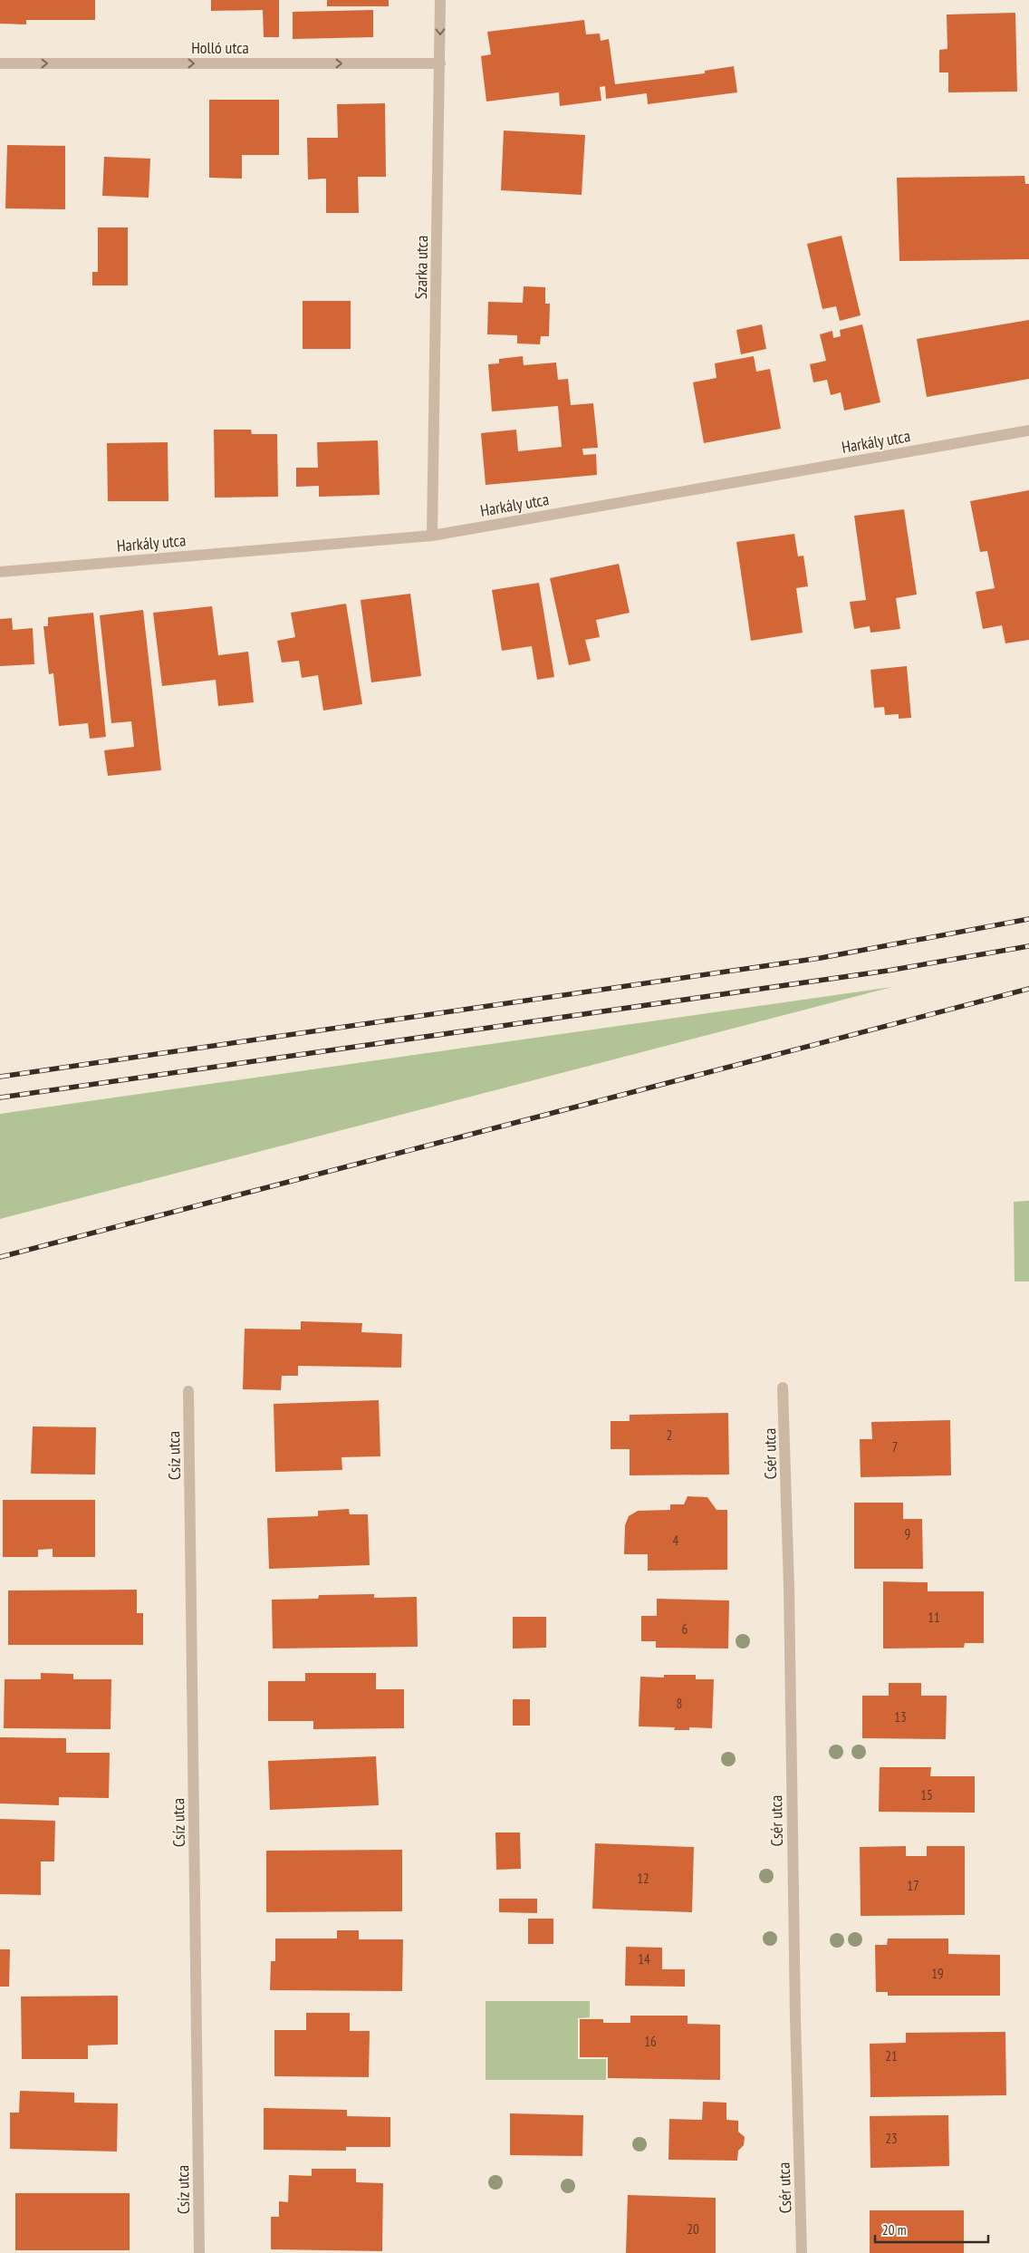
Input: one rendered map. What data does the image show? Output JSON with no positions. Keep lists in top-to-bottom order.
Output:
{
  "streets": {
    "street": [
      "Holló utca",
      "Szarka utca",
      "Harkály utca",
      "Csér utca",
      "Csíz utca"
    ]
  },
  "crossings": [
    ["Holló utca", "Szarka utca"],
    ["Szarka utca", "Harkály utca"]
  ],
  "one_way": ["Holló utca"],
  "house_numbers": [
    "2",
    "7",
    "9",
    "4",
    "11",
    "6",
    "8",
    "13",
    "15",
    "12",
    "17",
    "14",
    "19",
    "16",
    "21",
    "23",
    "20"
  ],
  "scale_bar": "20 m"
}
